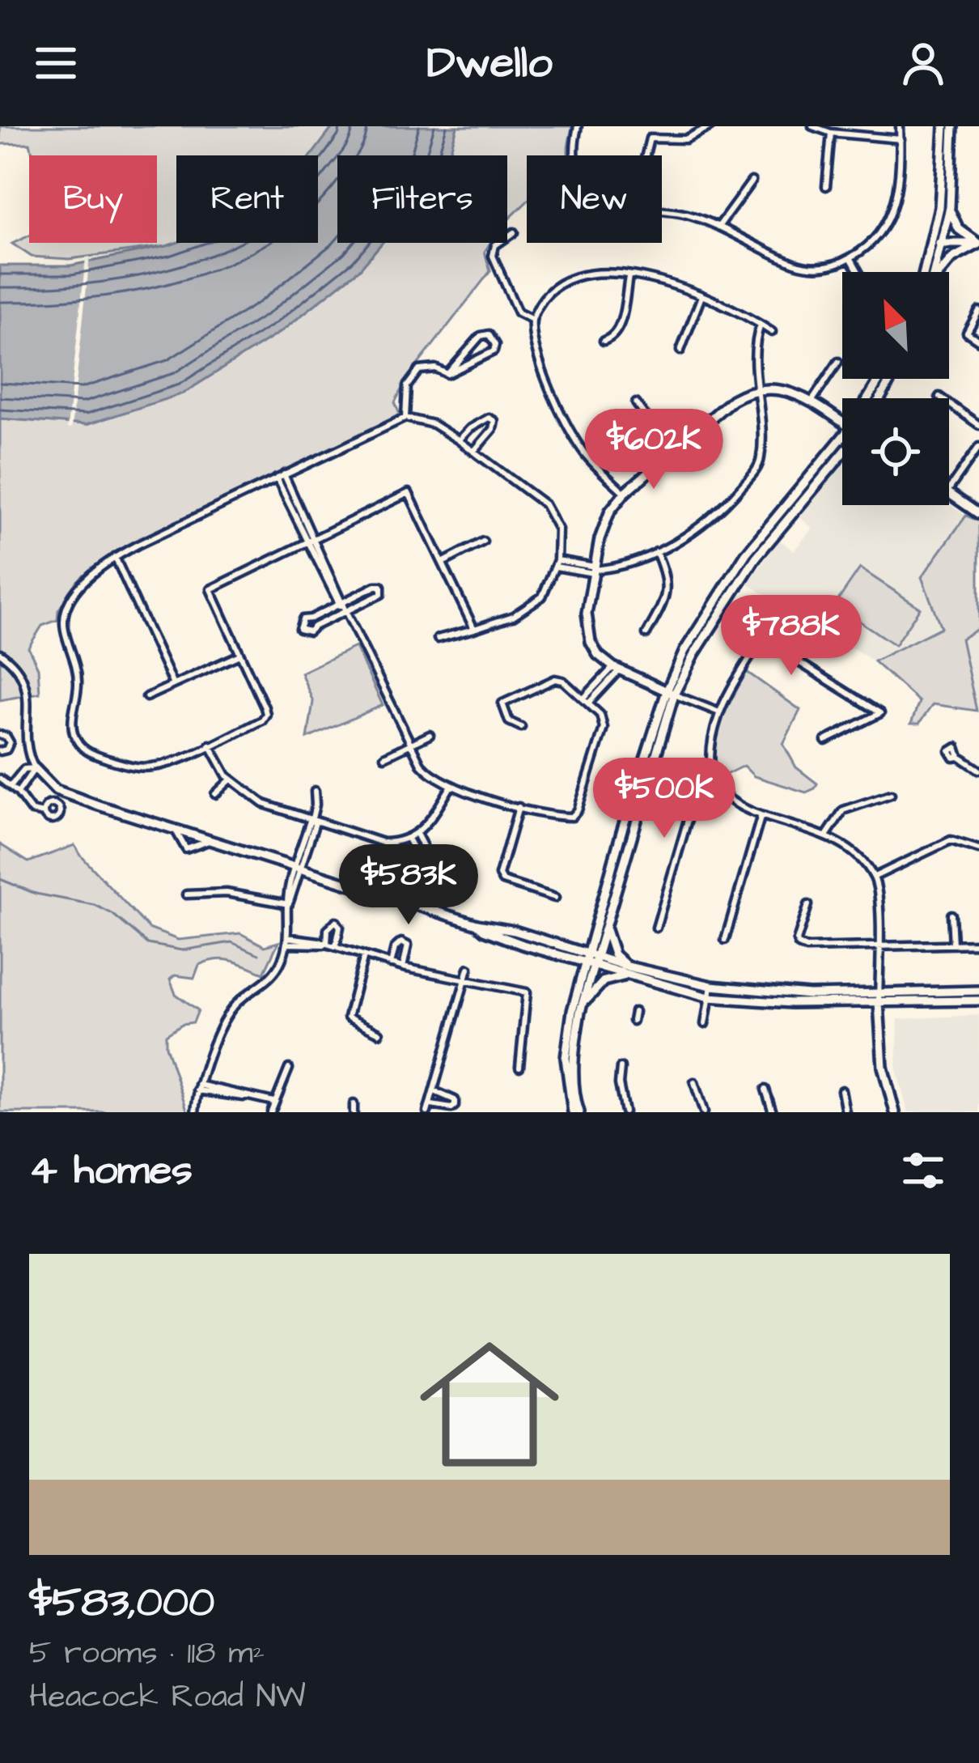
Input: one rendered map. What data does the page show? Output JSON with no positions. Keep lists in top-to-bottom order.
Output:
{
  "north": "top left",
  "page": {
    "header": "Dwello",
    "chip": [
      "Buy",
      "Rent",
      "Filters",
      "New"
    ],
    "price": [
      "$602K",
      "$788K",
      "$500K",
      "$583K"
    ],
    "heading": "4 homes",
    "list": [
      {
        "name": "$583,000",
        "note": "5 rooms · 118 m² · Heacock Road NW"
      }
    ]
  }
}
